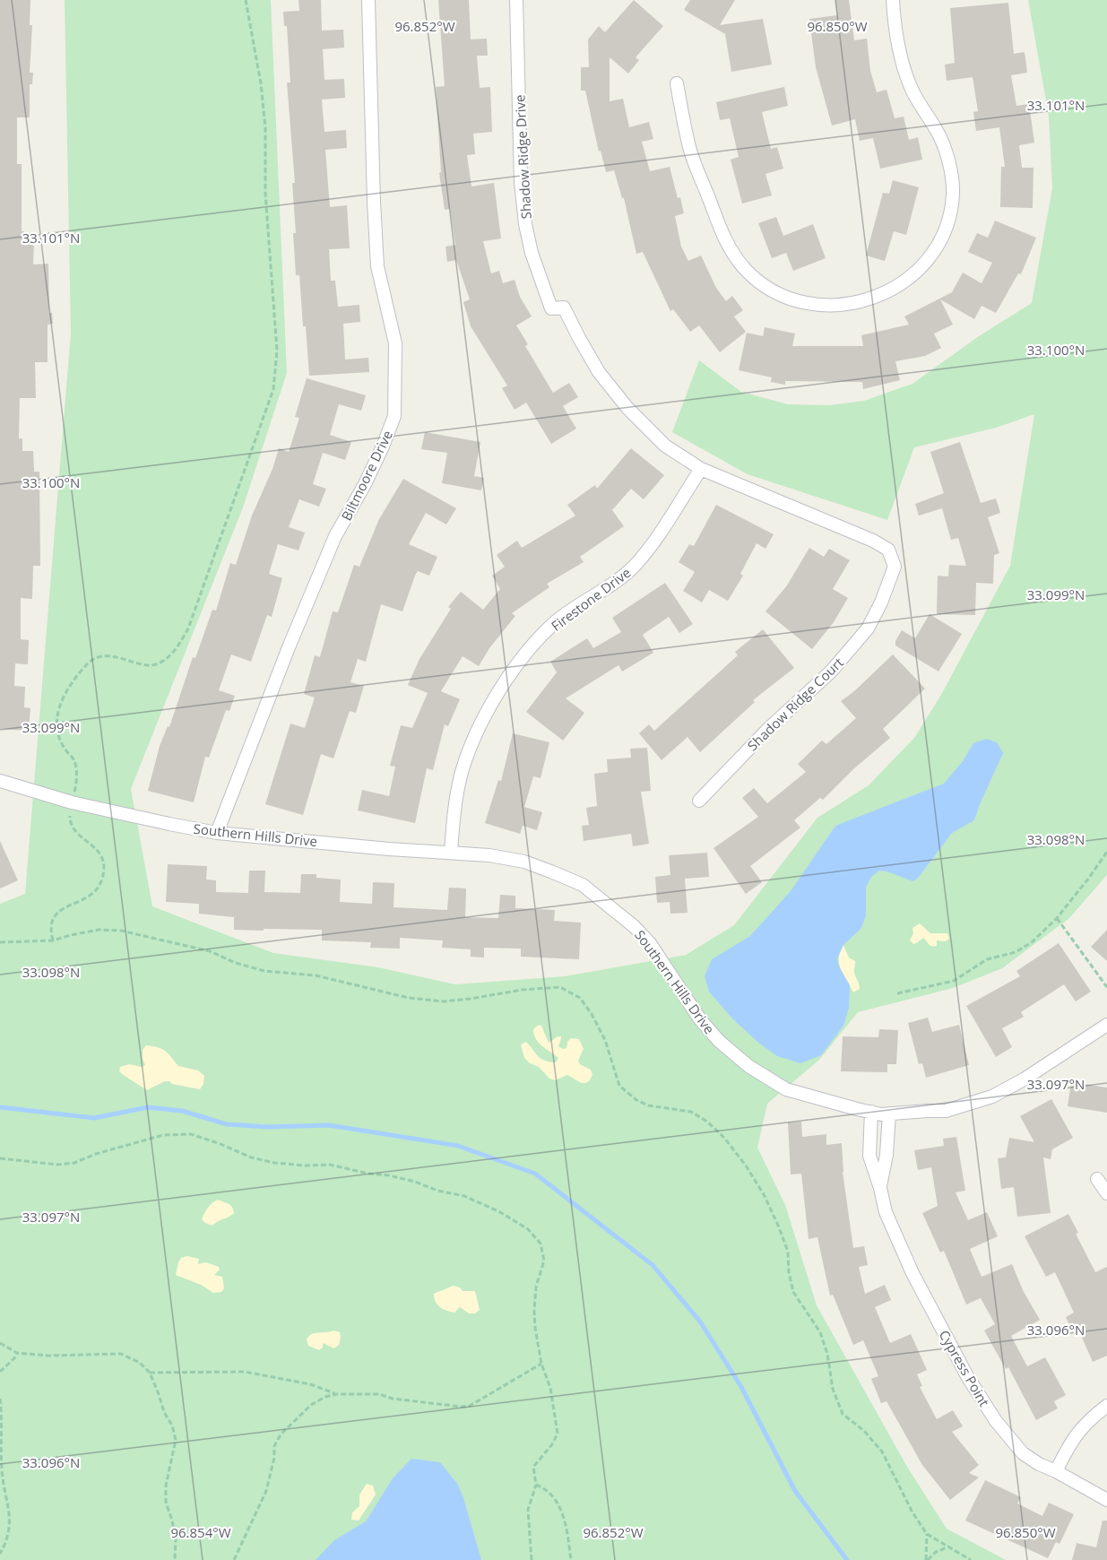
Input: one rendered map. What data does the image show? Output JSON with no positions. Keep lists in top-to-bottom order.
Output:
{
  "streets": {
    "street": [
      "Shadow Ridge Drive",
      "Biltmoore Drive",
      "Firestone Drive",
      "Shadow Ridge Court",
      "Southern Hills Drive",
      "Cypress Point"
    ]
  },
  "crossings": [
    ["Shadow Ridge Drive", "Firestone Drive"],
    ["Shadow Ridge Drive", "Shadow Ridge Court"],
    ["Biltmoore Drive", "Southern Hills Drive"],
    ["Firestone Drive", "Shadow Ridge Court"],
    ["Firestone Drive", "Southern Hills Drive"],
    ["Southern Hills Drive", "Cypress Point"]
  ],
  "coordinates": [
    "96.852°W",
    "96.850°W",
    "33.101°N",
    "33.100°N",
    "33.099°N",
    "33.098°N",
    "33.097°N",
    "33.096°N",
    "96.854°W"
  ]
}
